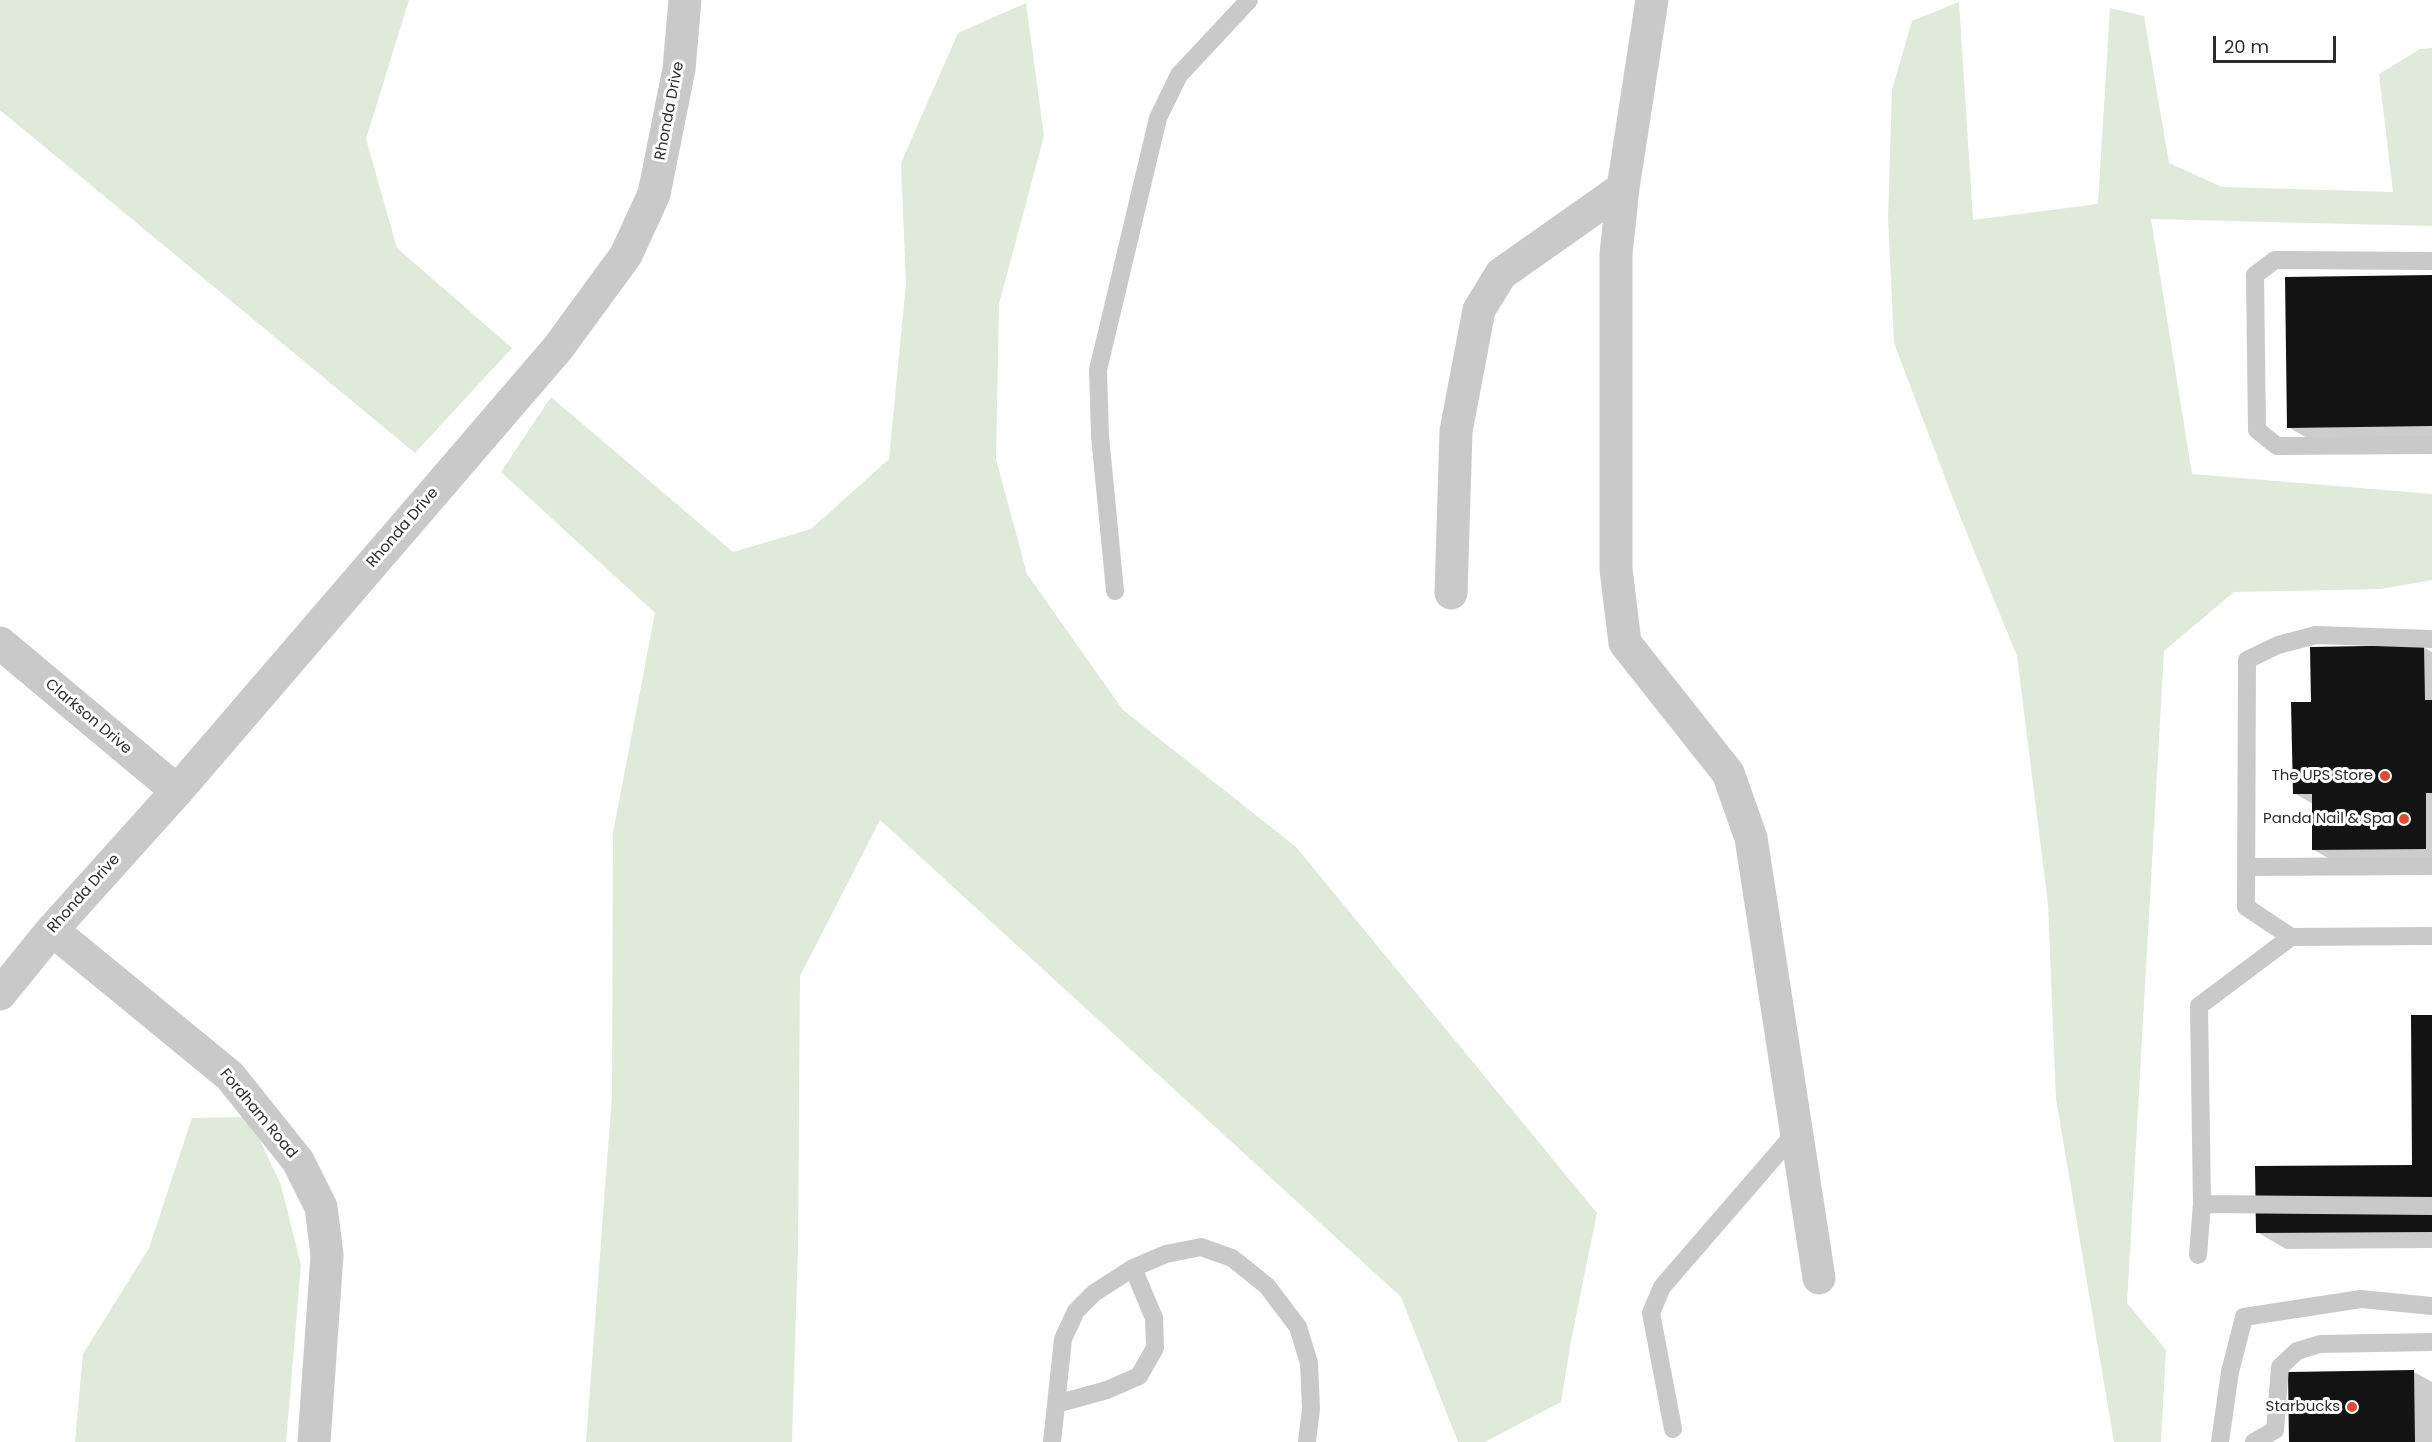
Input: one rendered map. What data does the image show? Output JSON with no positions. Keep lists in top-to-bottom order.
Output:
{
  "streets": {
    "street": ["Rhonda Drive", "Clarkson Drive", "Fordham Road"]
  },
  "crossings": [
    ["Rhonda Drive", "Clarkson Drive"],
    ["Rhonda Drive", "Fordham Road"]
  ],
  "places": ["The UPS Store", "Panda Nail & Spa", "Starbucks"],
  "scale_bar": "20 m"
}
